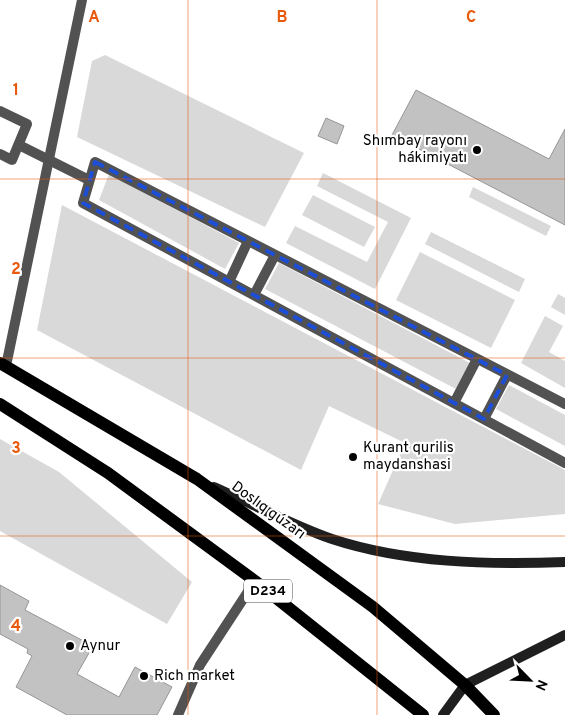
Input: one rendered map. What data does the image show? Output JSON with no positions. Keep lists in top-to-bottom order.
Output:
{
  "streets": {
    "main road": ["Doslıq gúzarı", "D234"]
  },
  "places": [
    "Shımbay rayonı hákimiyatı",
    "Kurant qurilis maydanshasi",
    "Aynur",
    "Rich market"
  ],
  "north": "bottom right",
  "grid": {
    "columns": ["A", "B", "C"],
    "rows": [
      "1",
      "2",
      "3",
      "4"
    ]
  }
}
